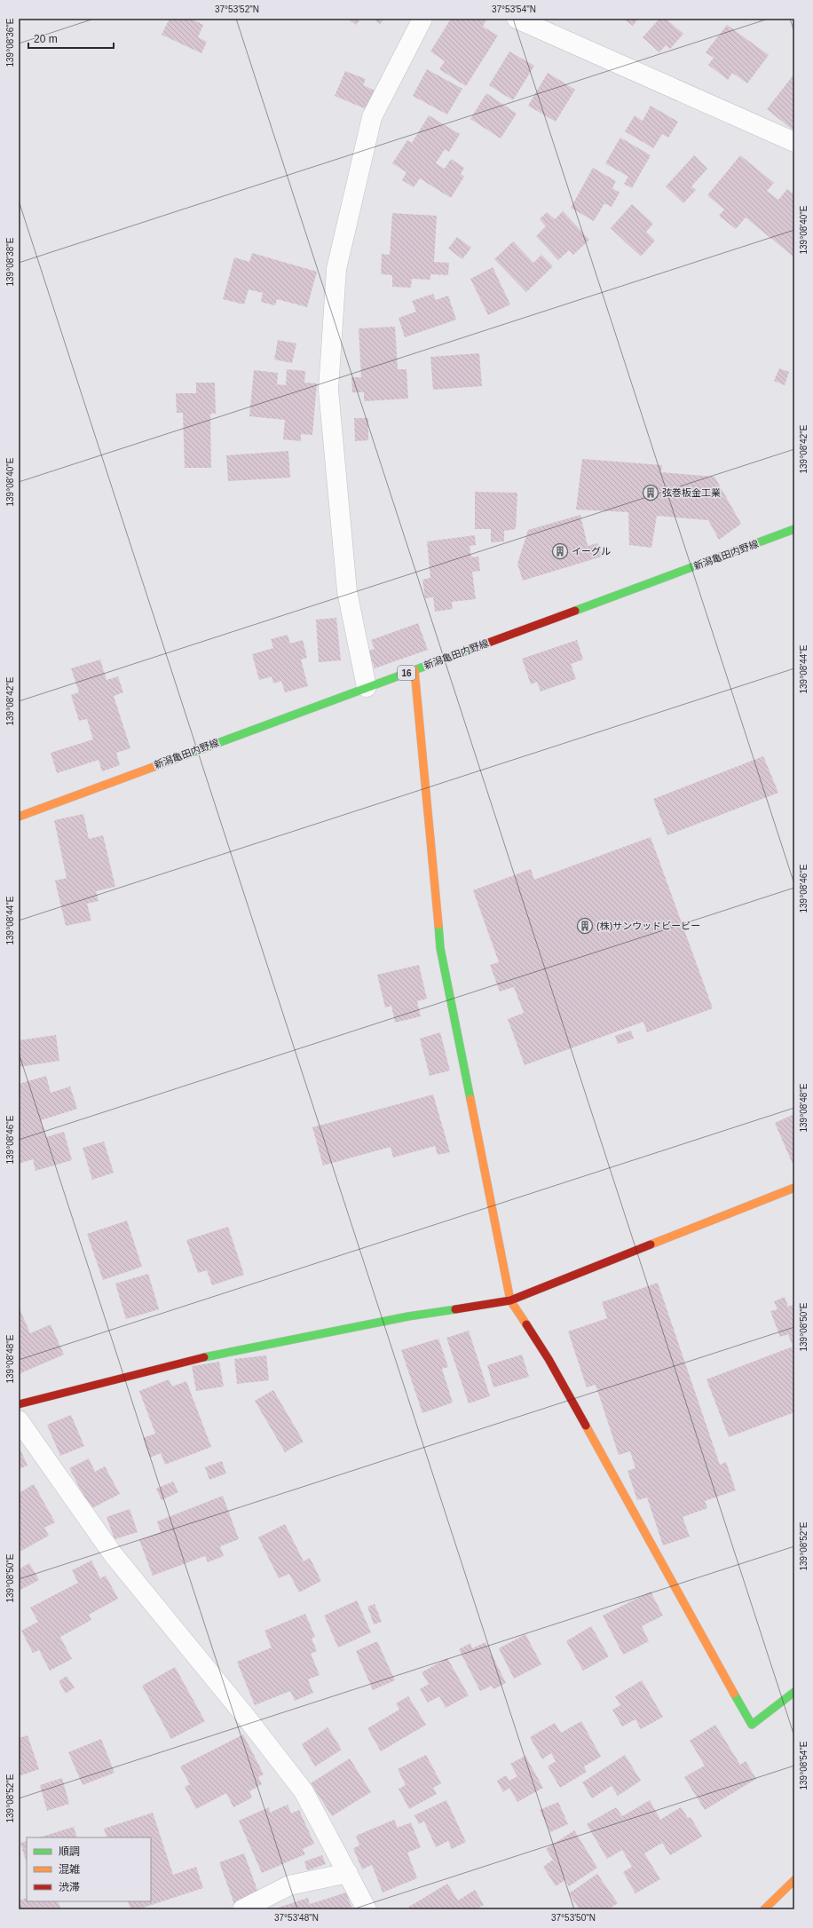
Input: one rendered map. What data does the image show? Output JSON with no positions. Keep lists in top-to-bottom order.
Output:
{
  "streets": {
    "street": ["新潟亀田内野線", "16"]
  },
  "places": {
    "building": ["弦巻板金工業", "イーグル", "(株)サンウッドビービー"]
  },
  "legend": ["順調", "混雑", "渋滞"],
  "scale_bar": "20 m",
  "coordinates": [
    "37°53'52\"N",
    "37°53'54\"N",
    "139°08'36\"E",
    "139°08'40\"E",
    "139°08'38\"E",
    "139°08'42\"E",
    "139°08'44\"E",
    "139°08'46\"E",
    "139°08'48\"E",
    "139°08'50\"E",
    "139°08'52\"E",
    "139°08'54\"E",
    "37°53'48\"N",
    "37°53'50\"N"
  ]
}
